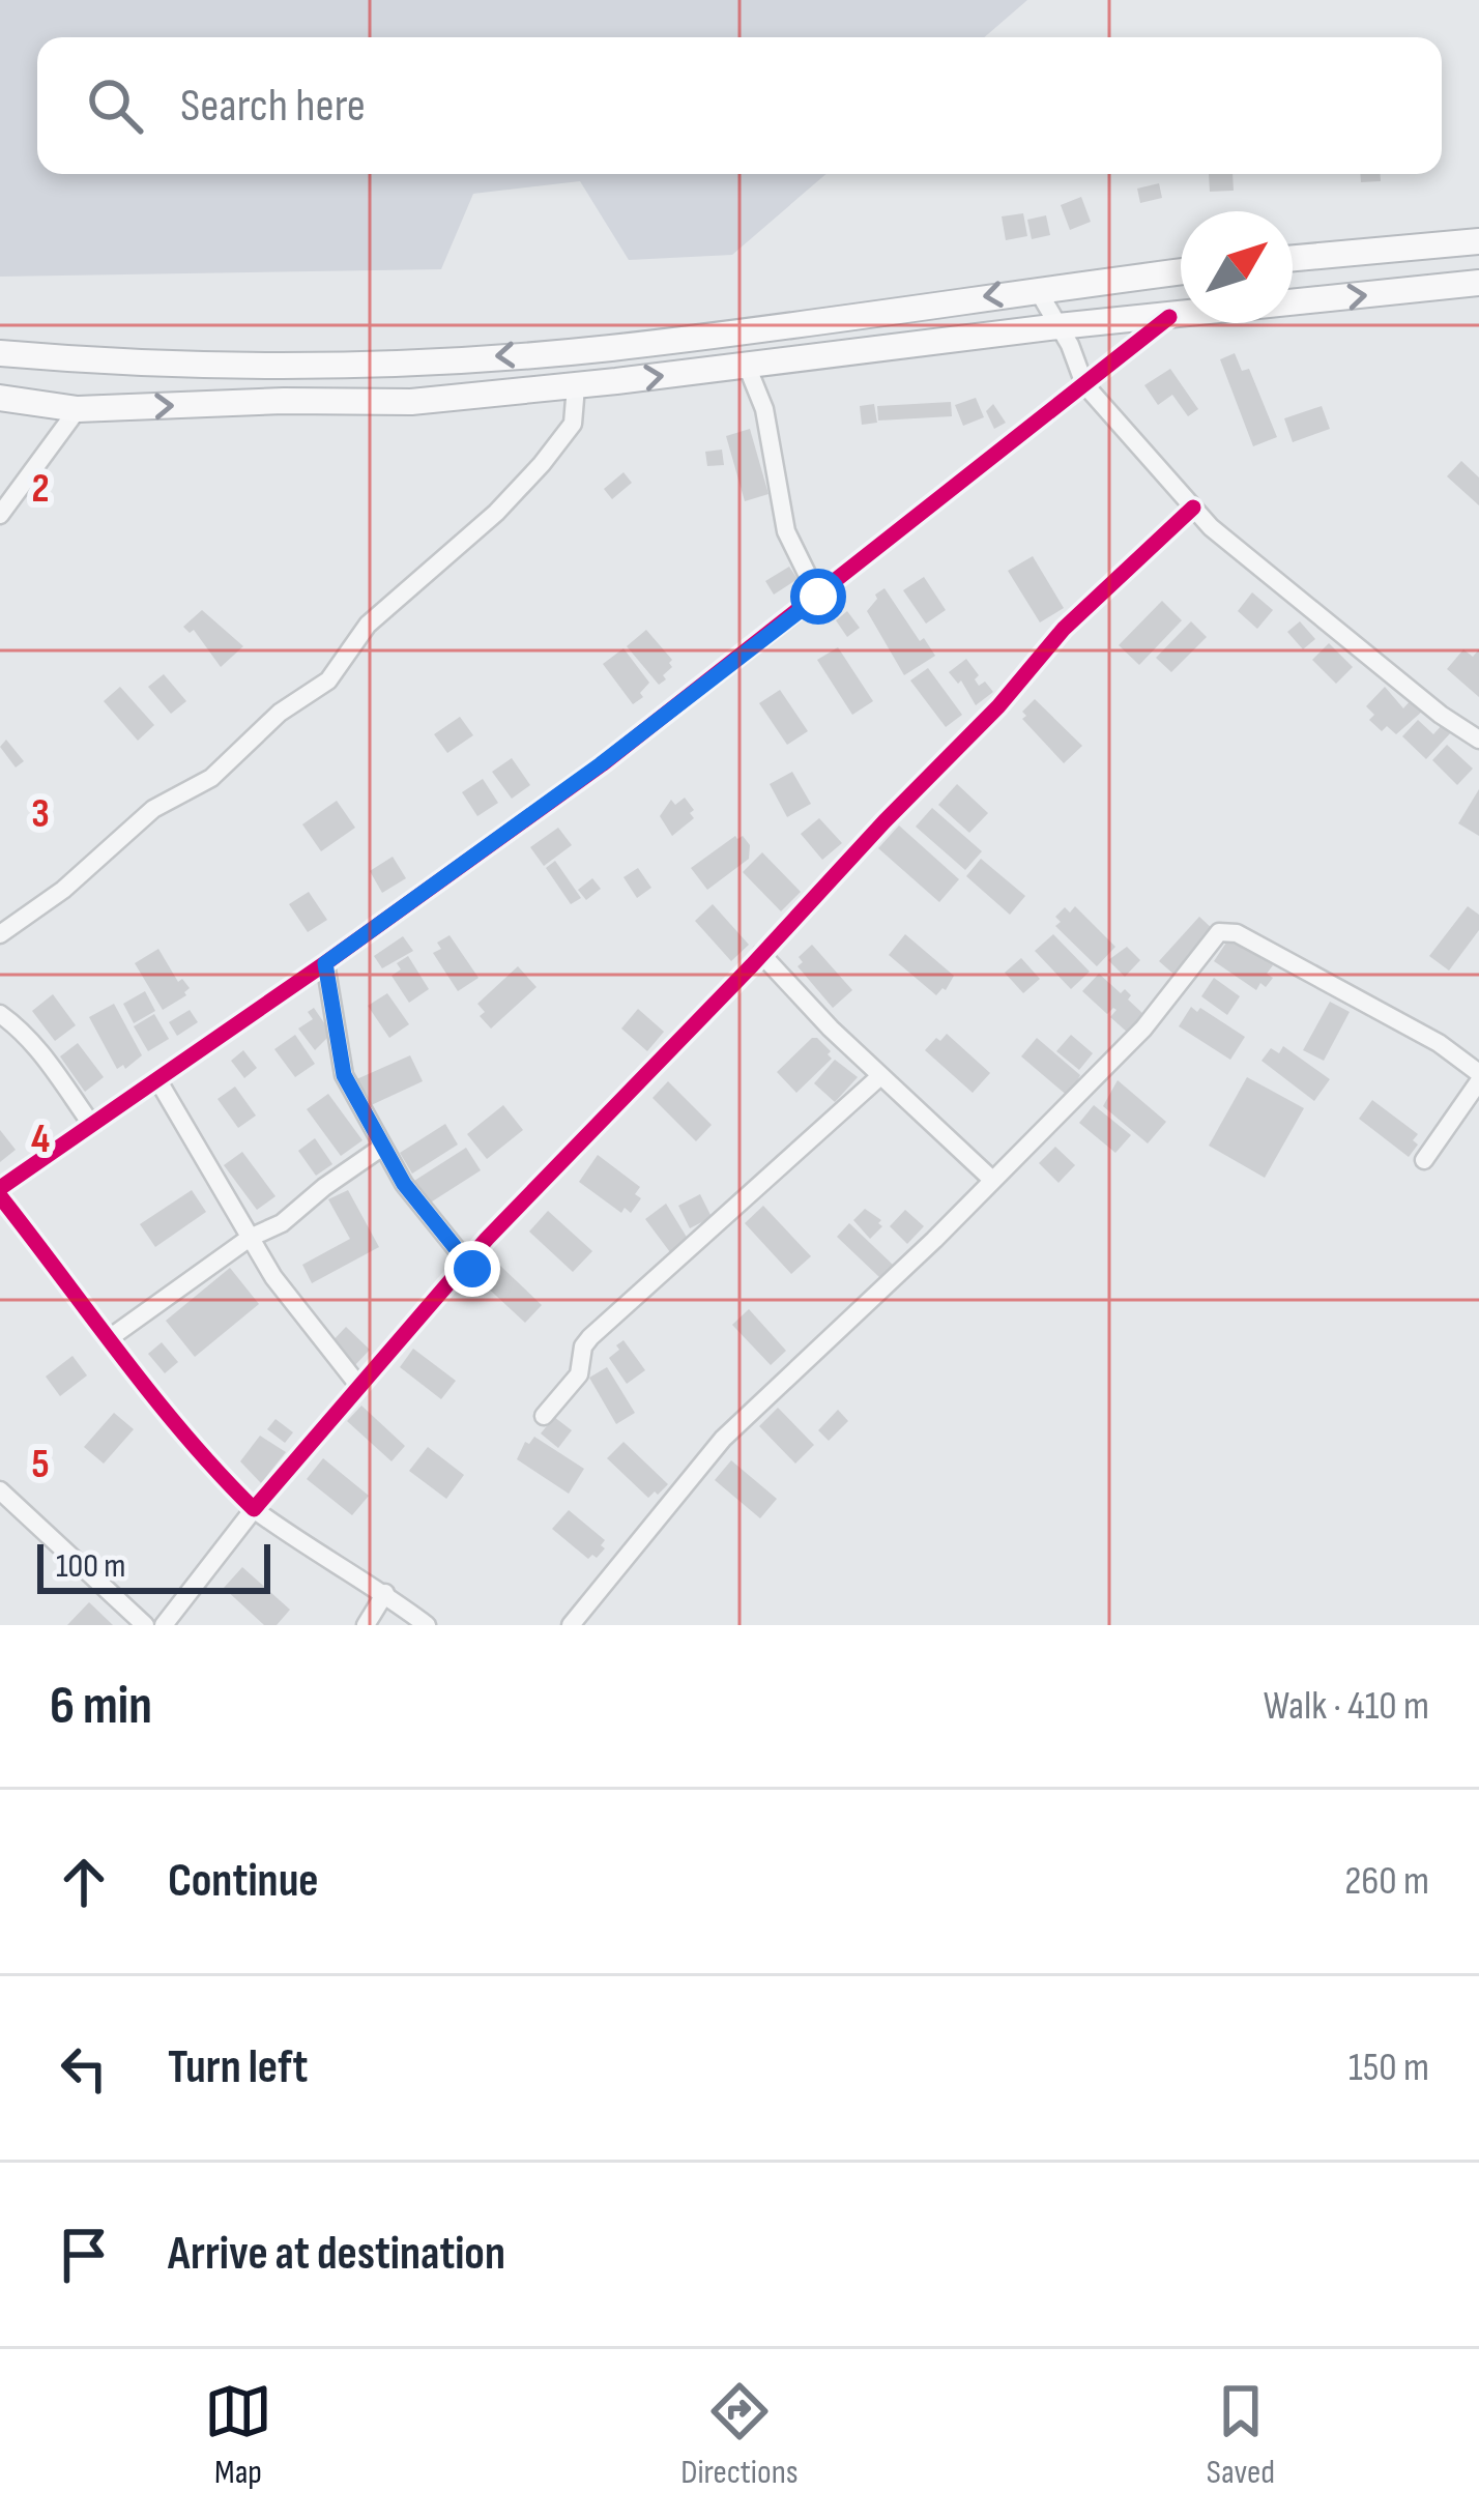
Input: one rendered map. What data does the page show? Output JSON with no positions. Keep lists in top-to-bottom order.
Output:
{
  "scale_bar": "100 m",
  "north": "top right",
  "page": {
    "search": "Search here",
    "scale": "100 m",
    "heading": ["6 min", "Walk · 410 m"],
    "list": [
      ["Continue", "260 m"],
      ["Turn left", "150 m"],
      "Arrive at destination"
    ],
    "nav": ["Map", "Directions", "Saved"]
  },
  "grid": {
    "rows": [
      "2",
      "3",
      "4",
      "5"
    ]
  }
}
